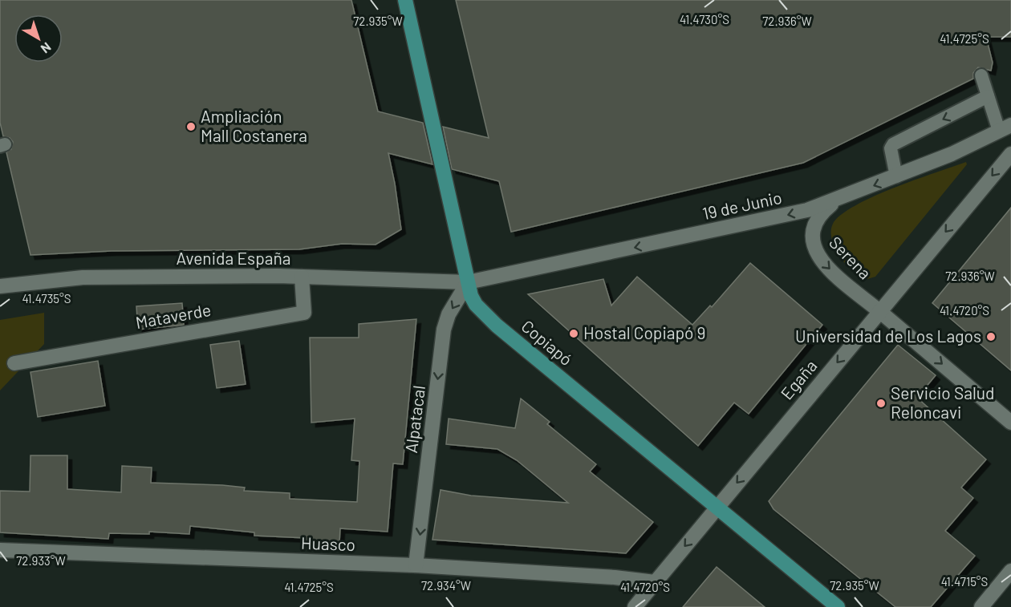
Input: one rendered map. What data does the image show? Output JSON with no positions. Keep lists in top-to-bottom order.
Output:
{
  "streets": {
    "main road": ["Copiapó"],
    "street": [
      "19 de Junio",
      "Serena",
      "Avenida España",
      "Mataverde",
      "Egaña",
      "Alpatacal",
      "Huasco"
    ]
  },
  "crossings": [
    ["19 de Junio", "Serena"],
    ["19 de Junio", "Avenida España"],
    ["19 de Junio", "Copiapó"],
    ["19 de Junio", "Alpatacal"],
    ["Serena", "Egaña"],
    ["Avenida España", "Mataverde"],
    ["Avenida España", "Copiapó"],
    ["Avenida España", "Alpatacal"],
    ["Copiapó", "Egaña"],
    ["Copiapó", "Alpatacal"],
    ["Egaña", "Huasco"],
    ["Alpatacal", "Huasco"]
  ],
  "one_way": [
    "19 de Junio",
    "Serena",
    "Egaña",
    "Alpatacal"
  ],
  "places": [
    "Ampliación Mall Costanera",
    "Hostal Copiapó 9",
    "Universidad de Los Lagos",
    "Servicio Salud Reloncavi"
  ],
  "north": "bottom right",
  "coordinates": [
    "41.4730°S",
    "72.935°W",
    "72.936°W",
    "41.4725°S",
    "41.4735°S",
    "41.4720°S",
    "72.933°W",
    "41.4715°S",
    "72.934°W"
  ]
}
